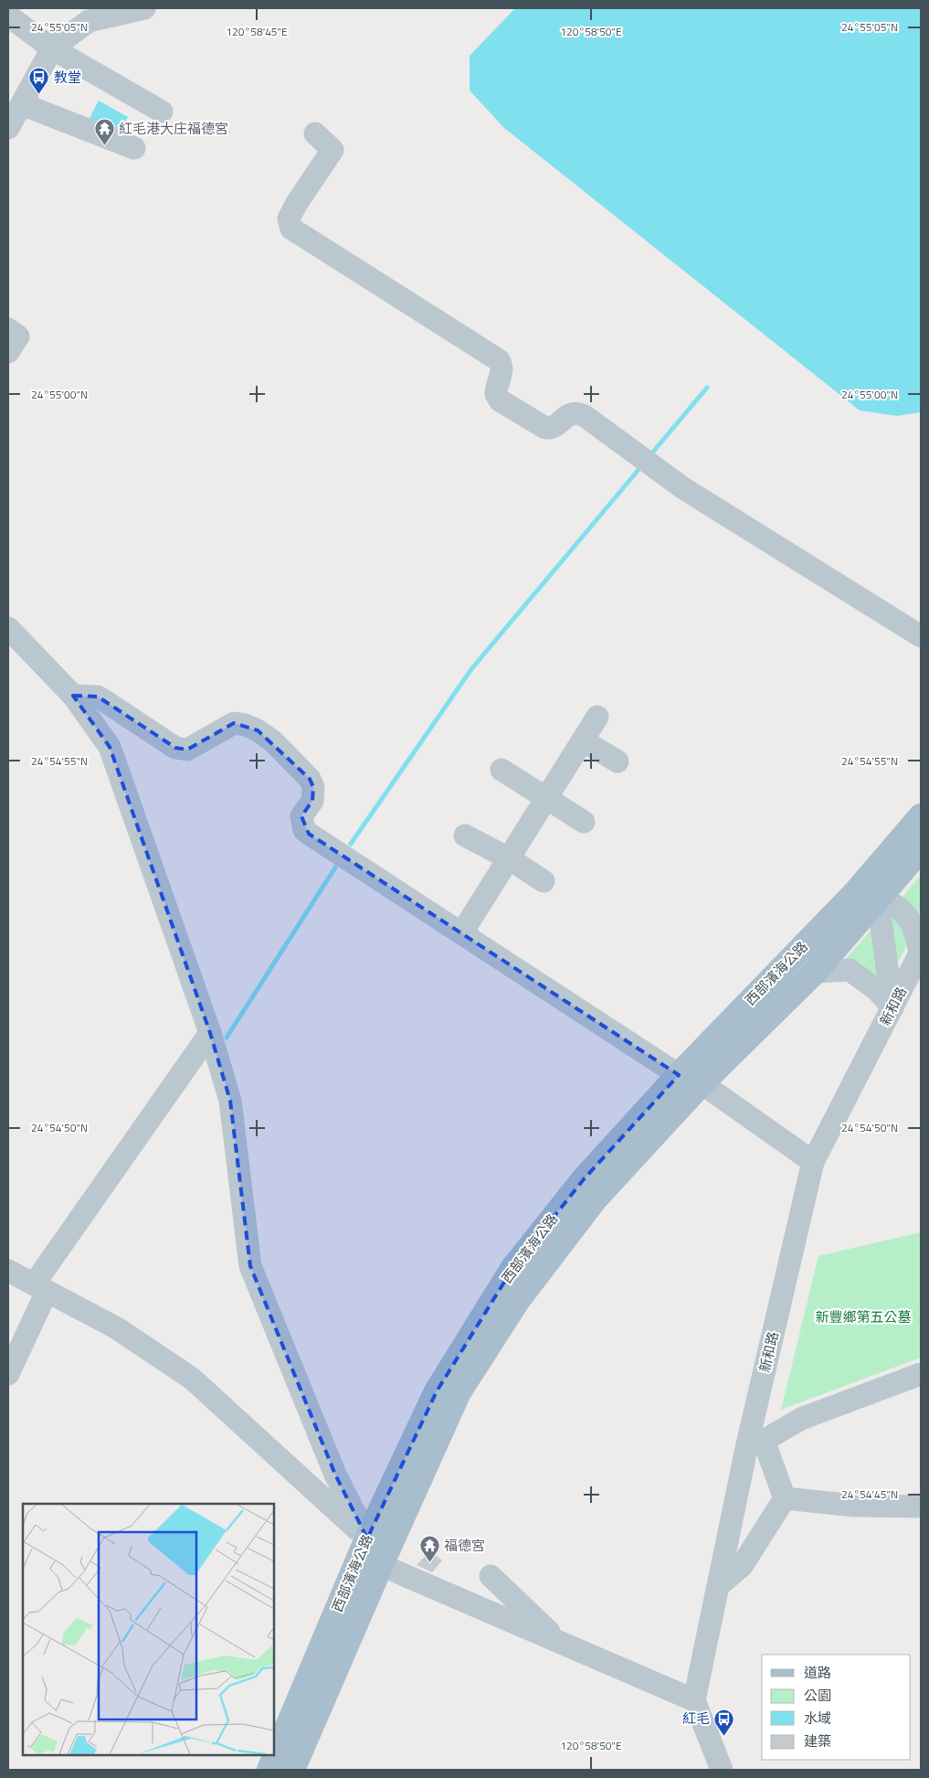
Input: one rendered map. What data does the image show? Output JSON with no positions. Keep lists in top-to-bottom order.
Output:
{
  "streets": {
    "main road": ["西部濱海公路"],
    "street": ["新和路"]
  },
  "parks": ["新豐鄉第五公墓"],
  "places": {
    "bus stop": ["教堂", "紅毛"],
    "temple": ["紅毛港大庄福德宮", "福德宮"]
  },
  "legend": [
    "道路",
    "公園",
    "水域",
    "建築"
  ],
  "coordinates": [
    "24°55'05\"N",
    "120°58'45\"E",
    "120°58'50\"E",
    "24°55'00\"N",
    "24°54'55\"N",
    "24°54'50\"N",
    "24°54'45\"N"
  ]
}
